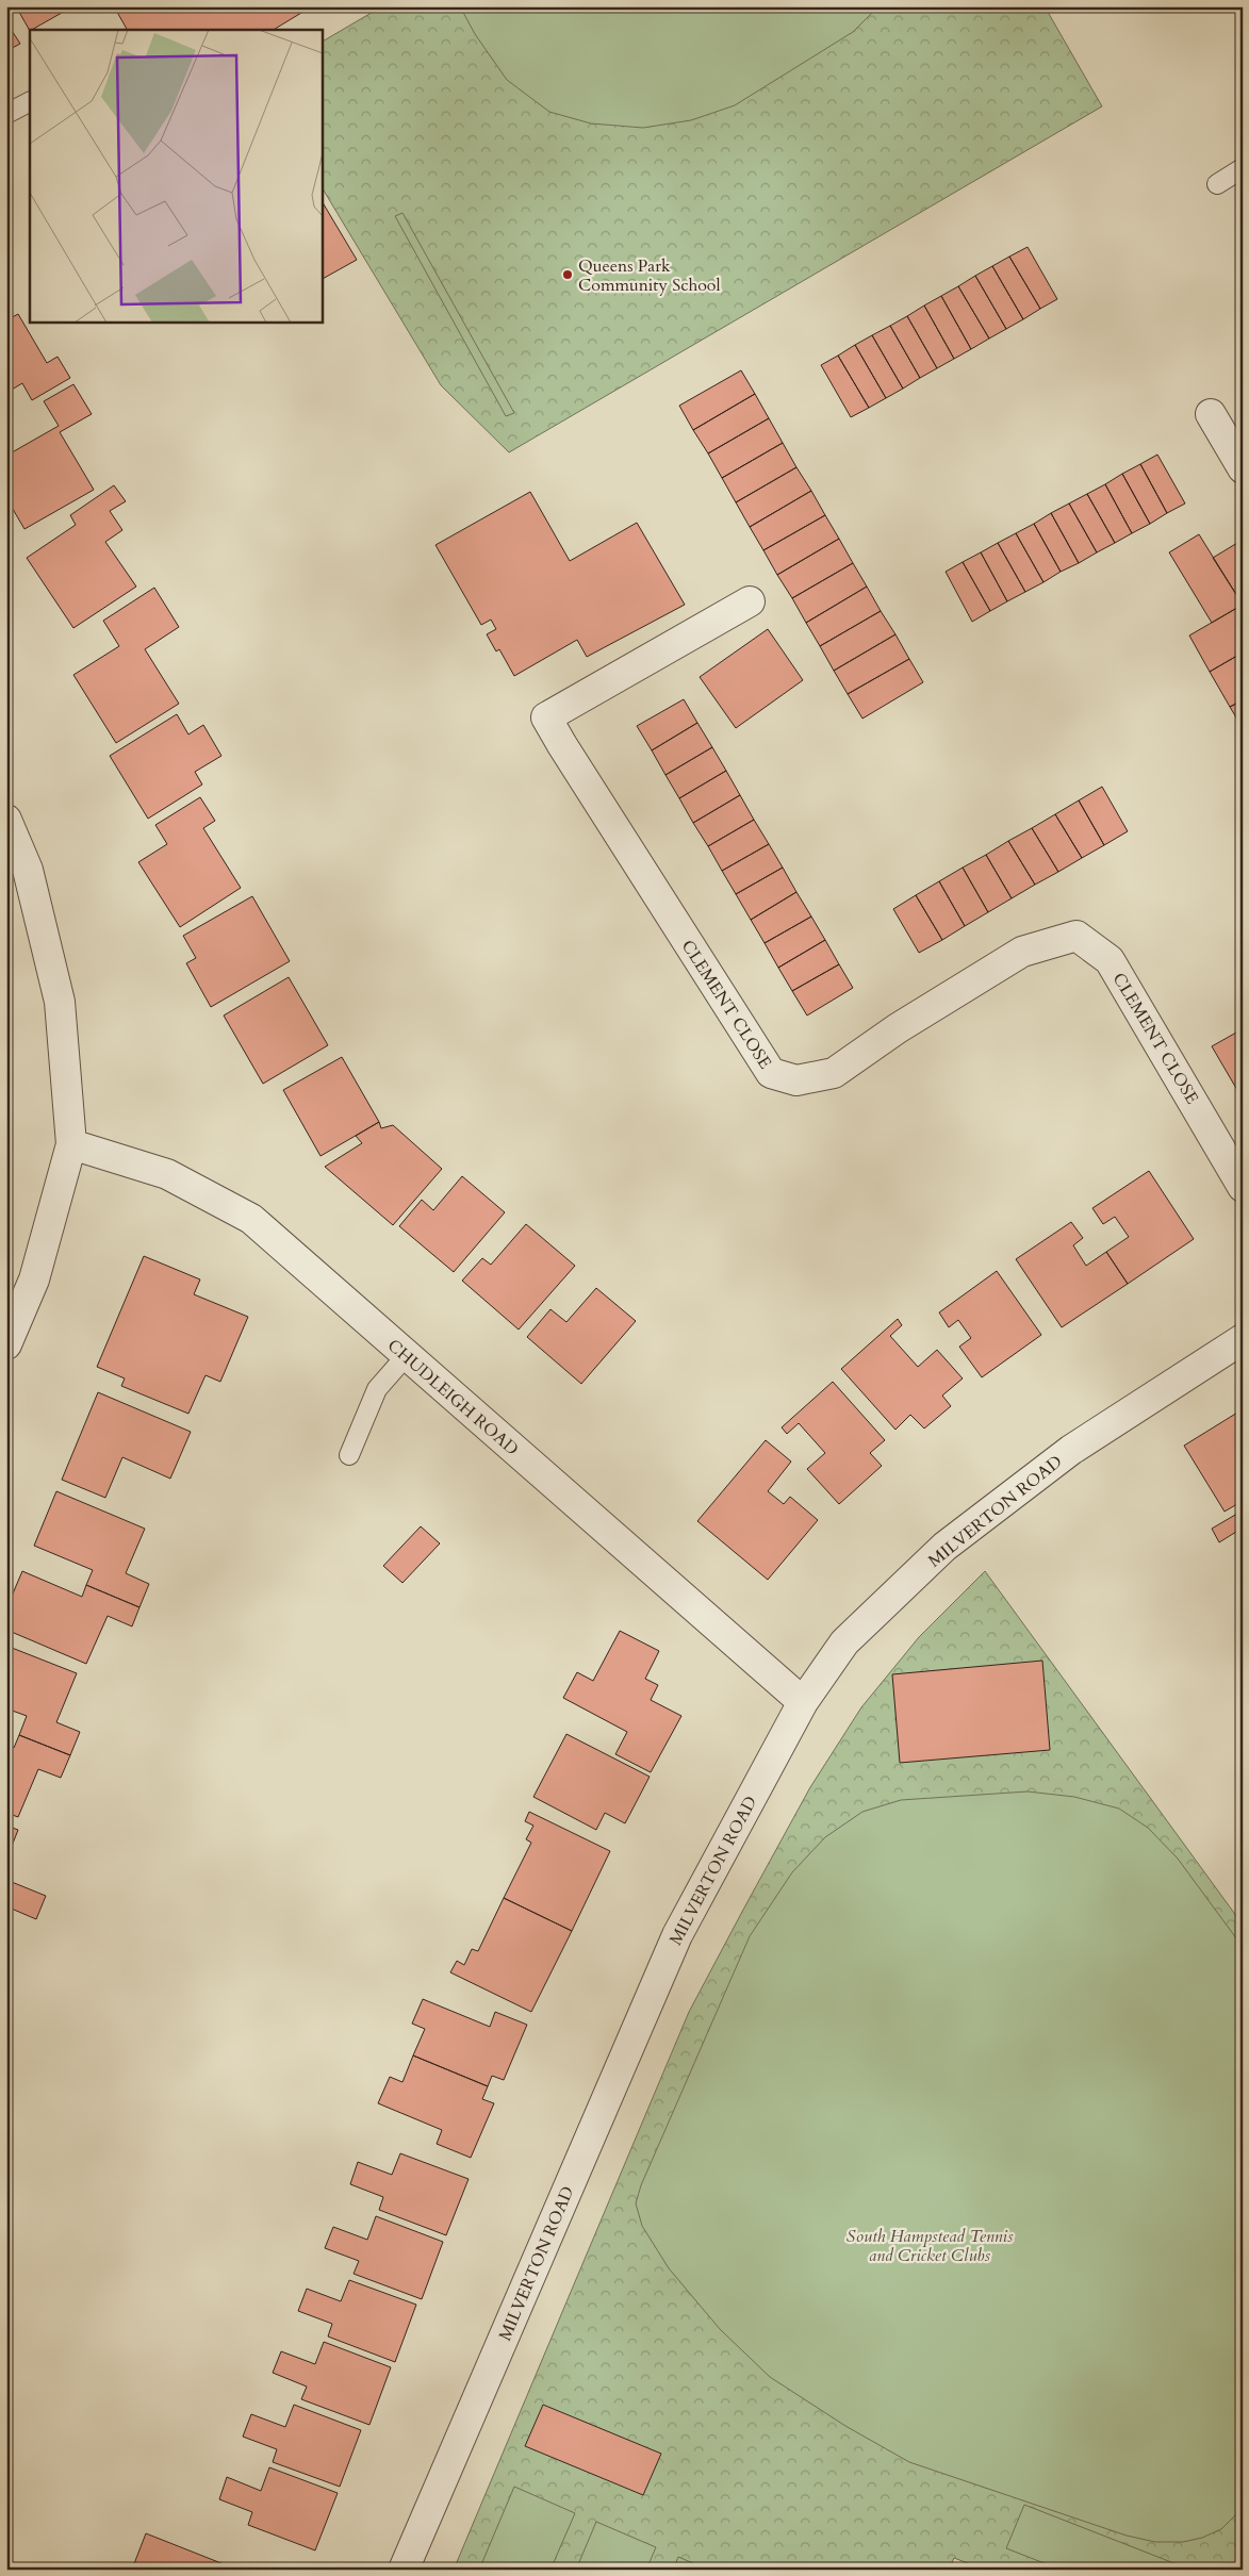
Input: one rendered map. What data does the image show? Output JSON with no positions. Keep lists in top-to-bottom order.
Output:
{
  "streets": {
    "street": ["CLEMENT CLOSE", "CHUDLEIGH ROAD", "MILVERTON ROAD"]
  },
  "crossings": [
    ["CHUDLEIGH ROAD", "MILVERTON ROAD"]
  ],
  "parks": ["South Hampstead Tennis and Cricket Clubs"],
  "places": ["Queens Park Community School"]
}
